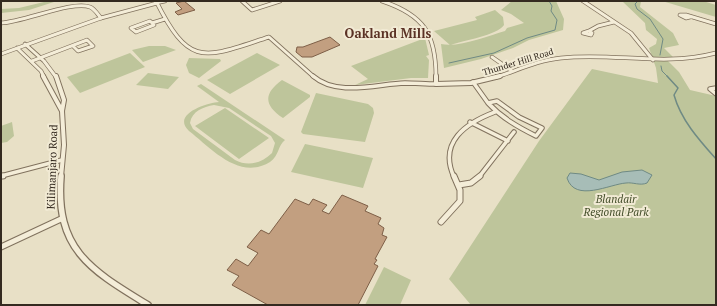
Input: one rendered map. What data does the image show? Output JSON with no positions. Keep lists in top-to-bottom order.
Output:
{
  "streets": {
    "street": ["Thunder Hill Road", "Kilimanjaro Road"]
  },
  "districts": ["Oakland Mills"],
  "parks": ["Blandair Regional Park"]
}
